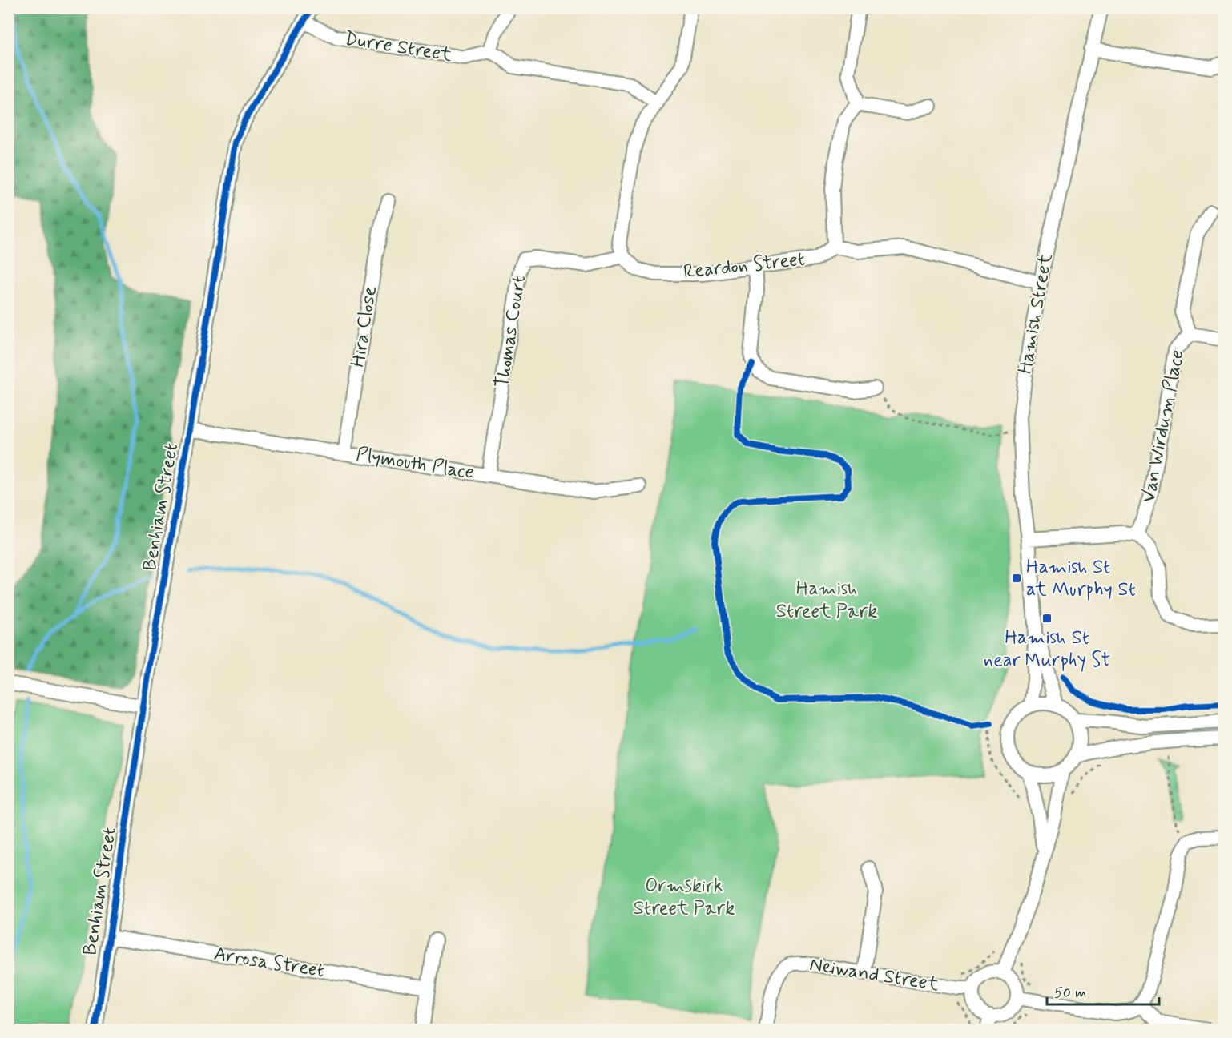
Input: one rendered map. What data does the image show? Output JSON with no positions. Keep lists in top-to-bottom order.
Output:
{
  "streets": {
    "street": [
      "Durre Street",
      "Reardon Street",
      "Hamish Street",
      "Hira Close",
      "Thomas Court",
      "Van Wirdum Place",
      "Plymouth Place",
      "Benhiam Street",
      "Arrosa Street",
      "Neiwand Street"
    ]
  },
  "crossings": [
    ["Durre Street", "Benhiam Street"],
    ["Reardon Street", "Hamish Street"],
    ["Reardon Street", "Thomas Court"],
    ["Hira Close", "Plymouth Place"],
    ["Thomas Court", "Plymouth Place"],
    ["Plymouth Place", "Benhiam Street"],
    ["Benhiam Street", "Arrosa Street"]
  ],
  "parks": ["Hamish Street Park", "Ormskirk Street Park"],
  "places": {
    "transit": ["Hamish St at Murphy St", "Hamish St near Murphy St"]
  },
  "scale_bar": "50 m"
}
